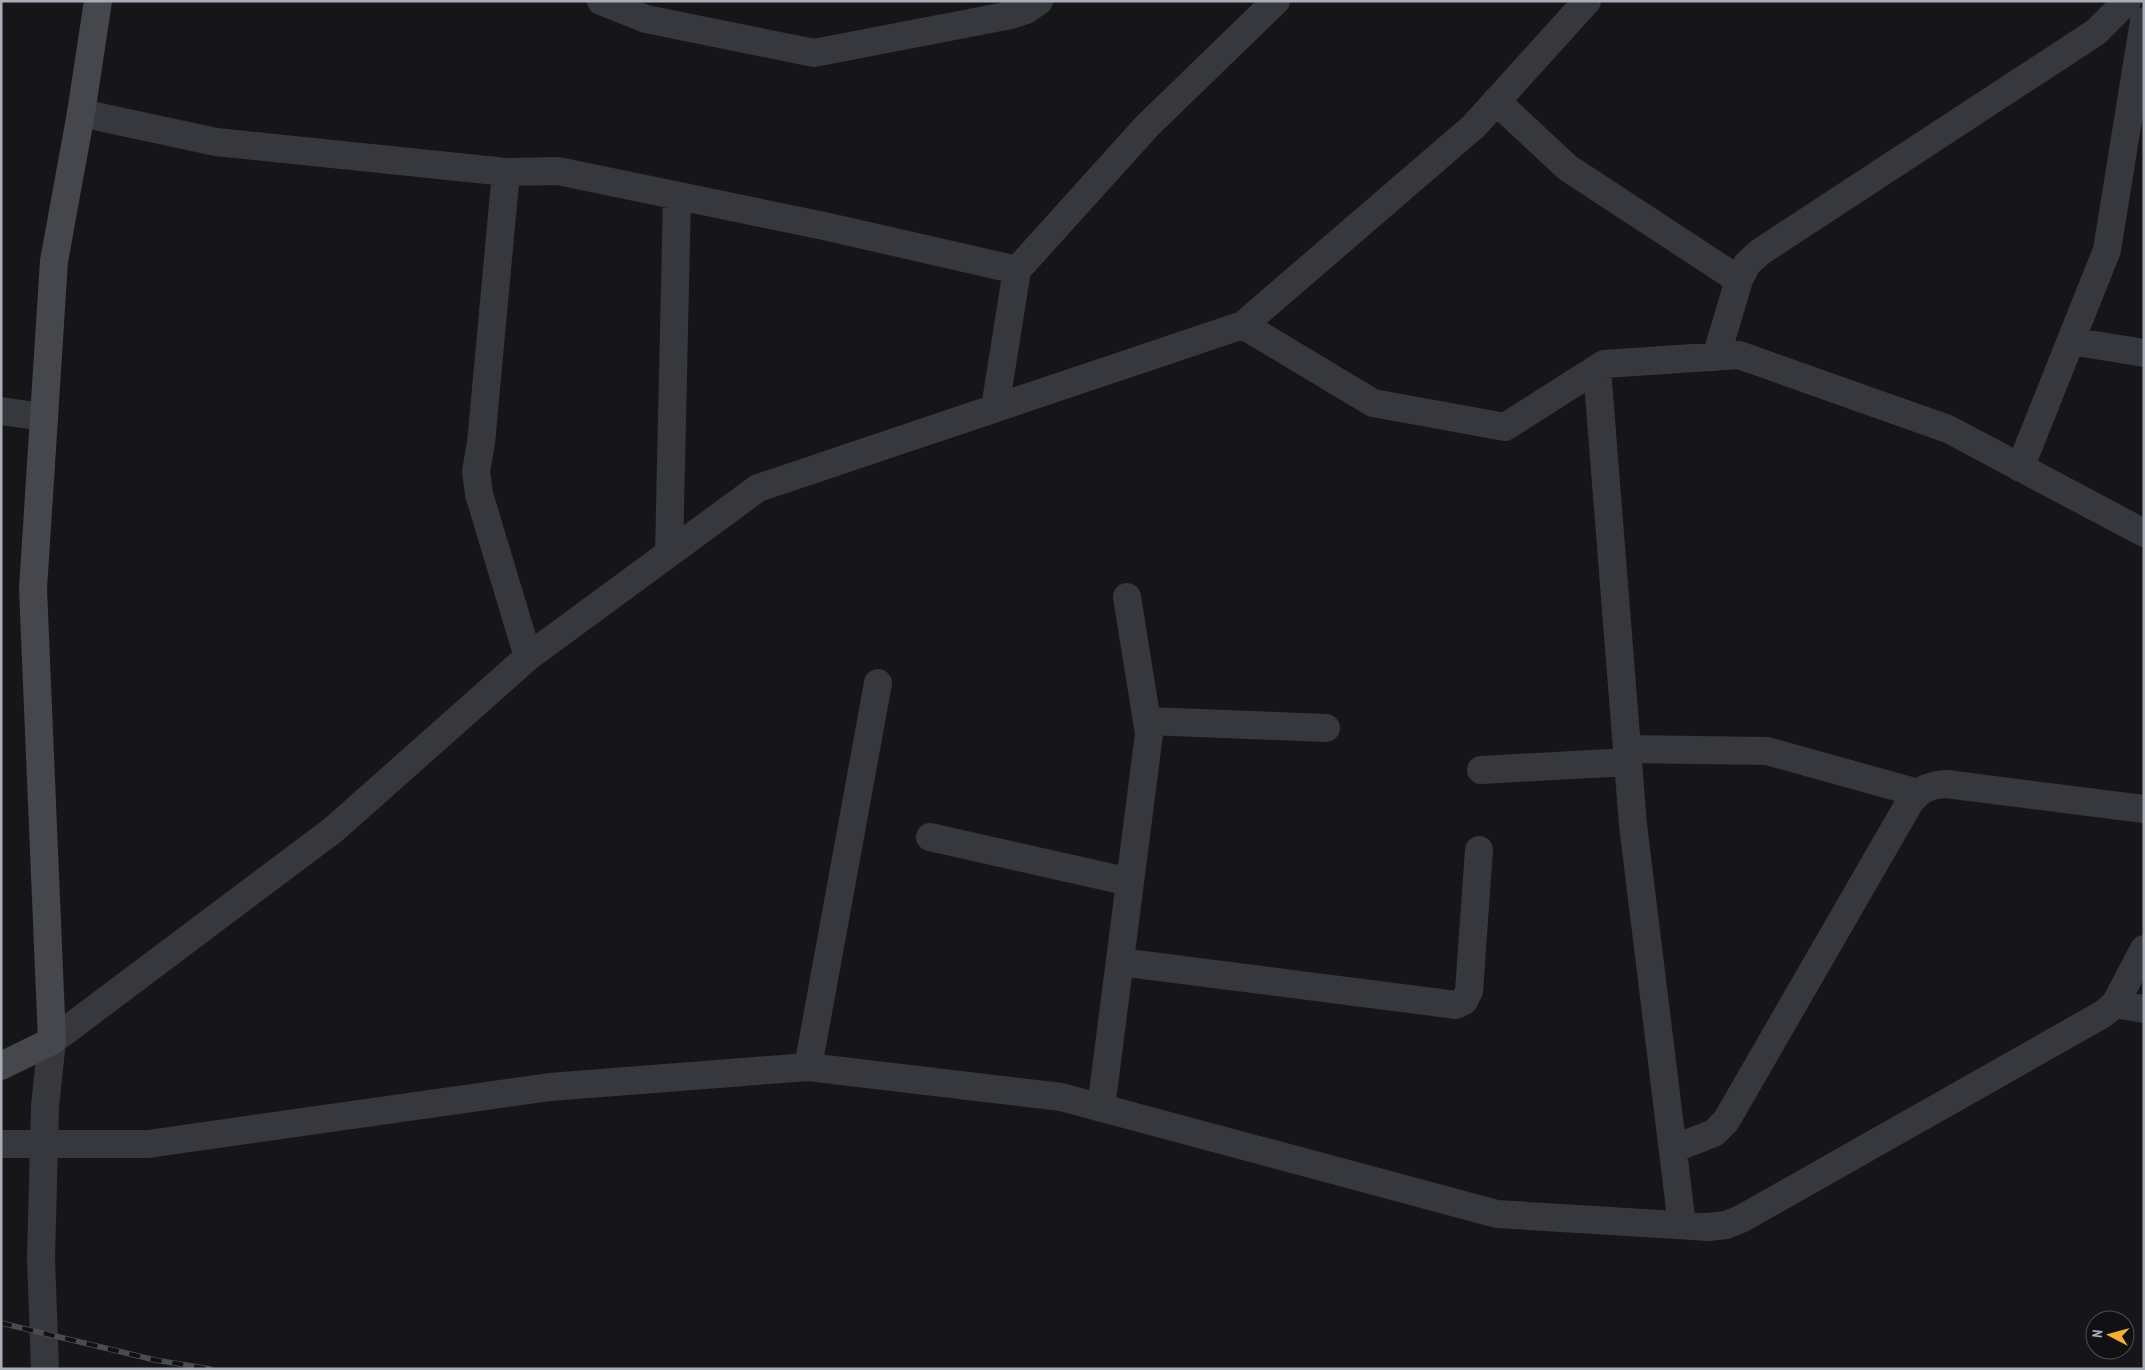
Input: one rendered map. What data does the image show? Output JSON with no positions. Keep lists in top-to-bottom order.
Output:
{
  "north": "left"
}
